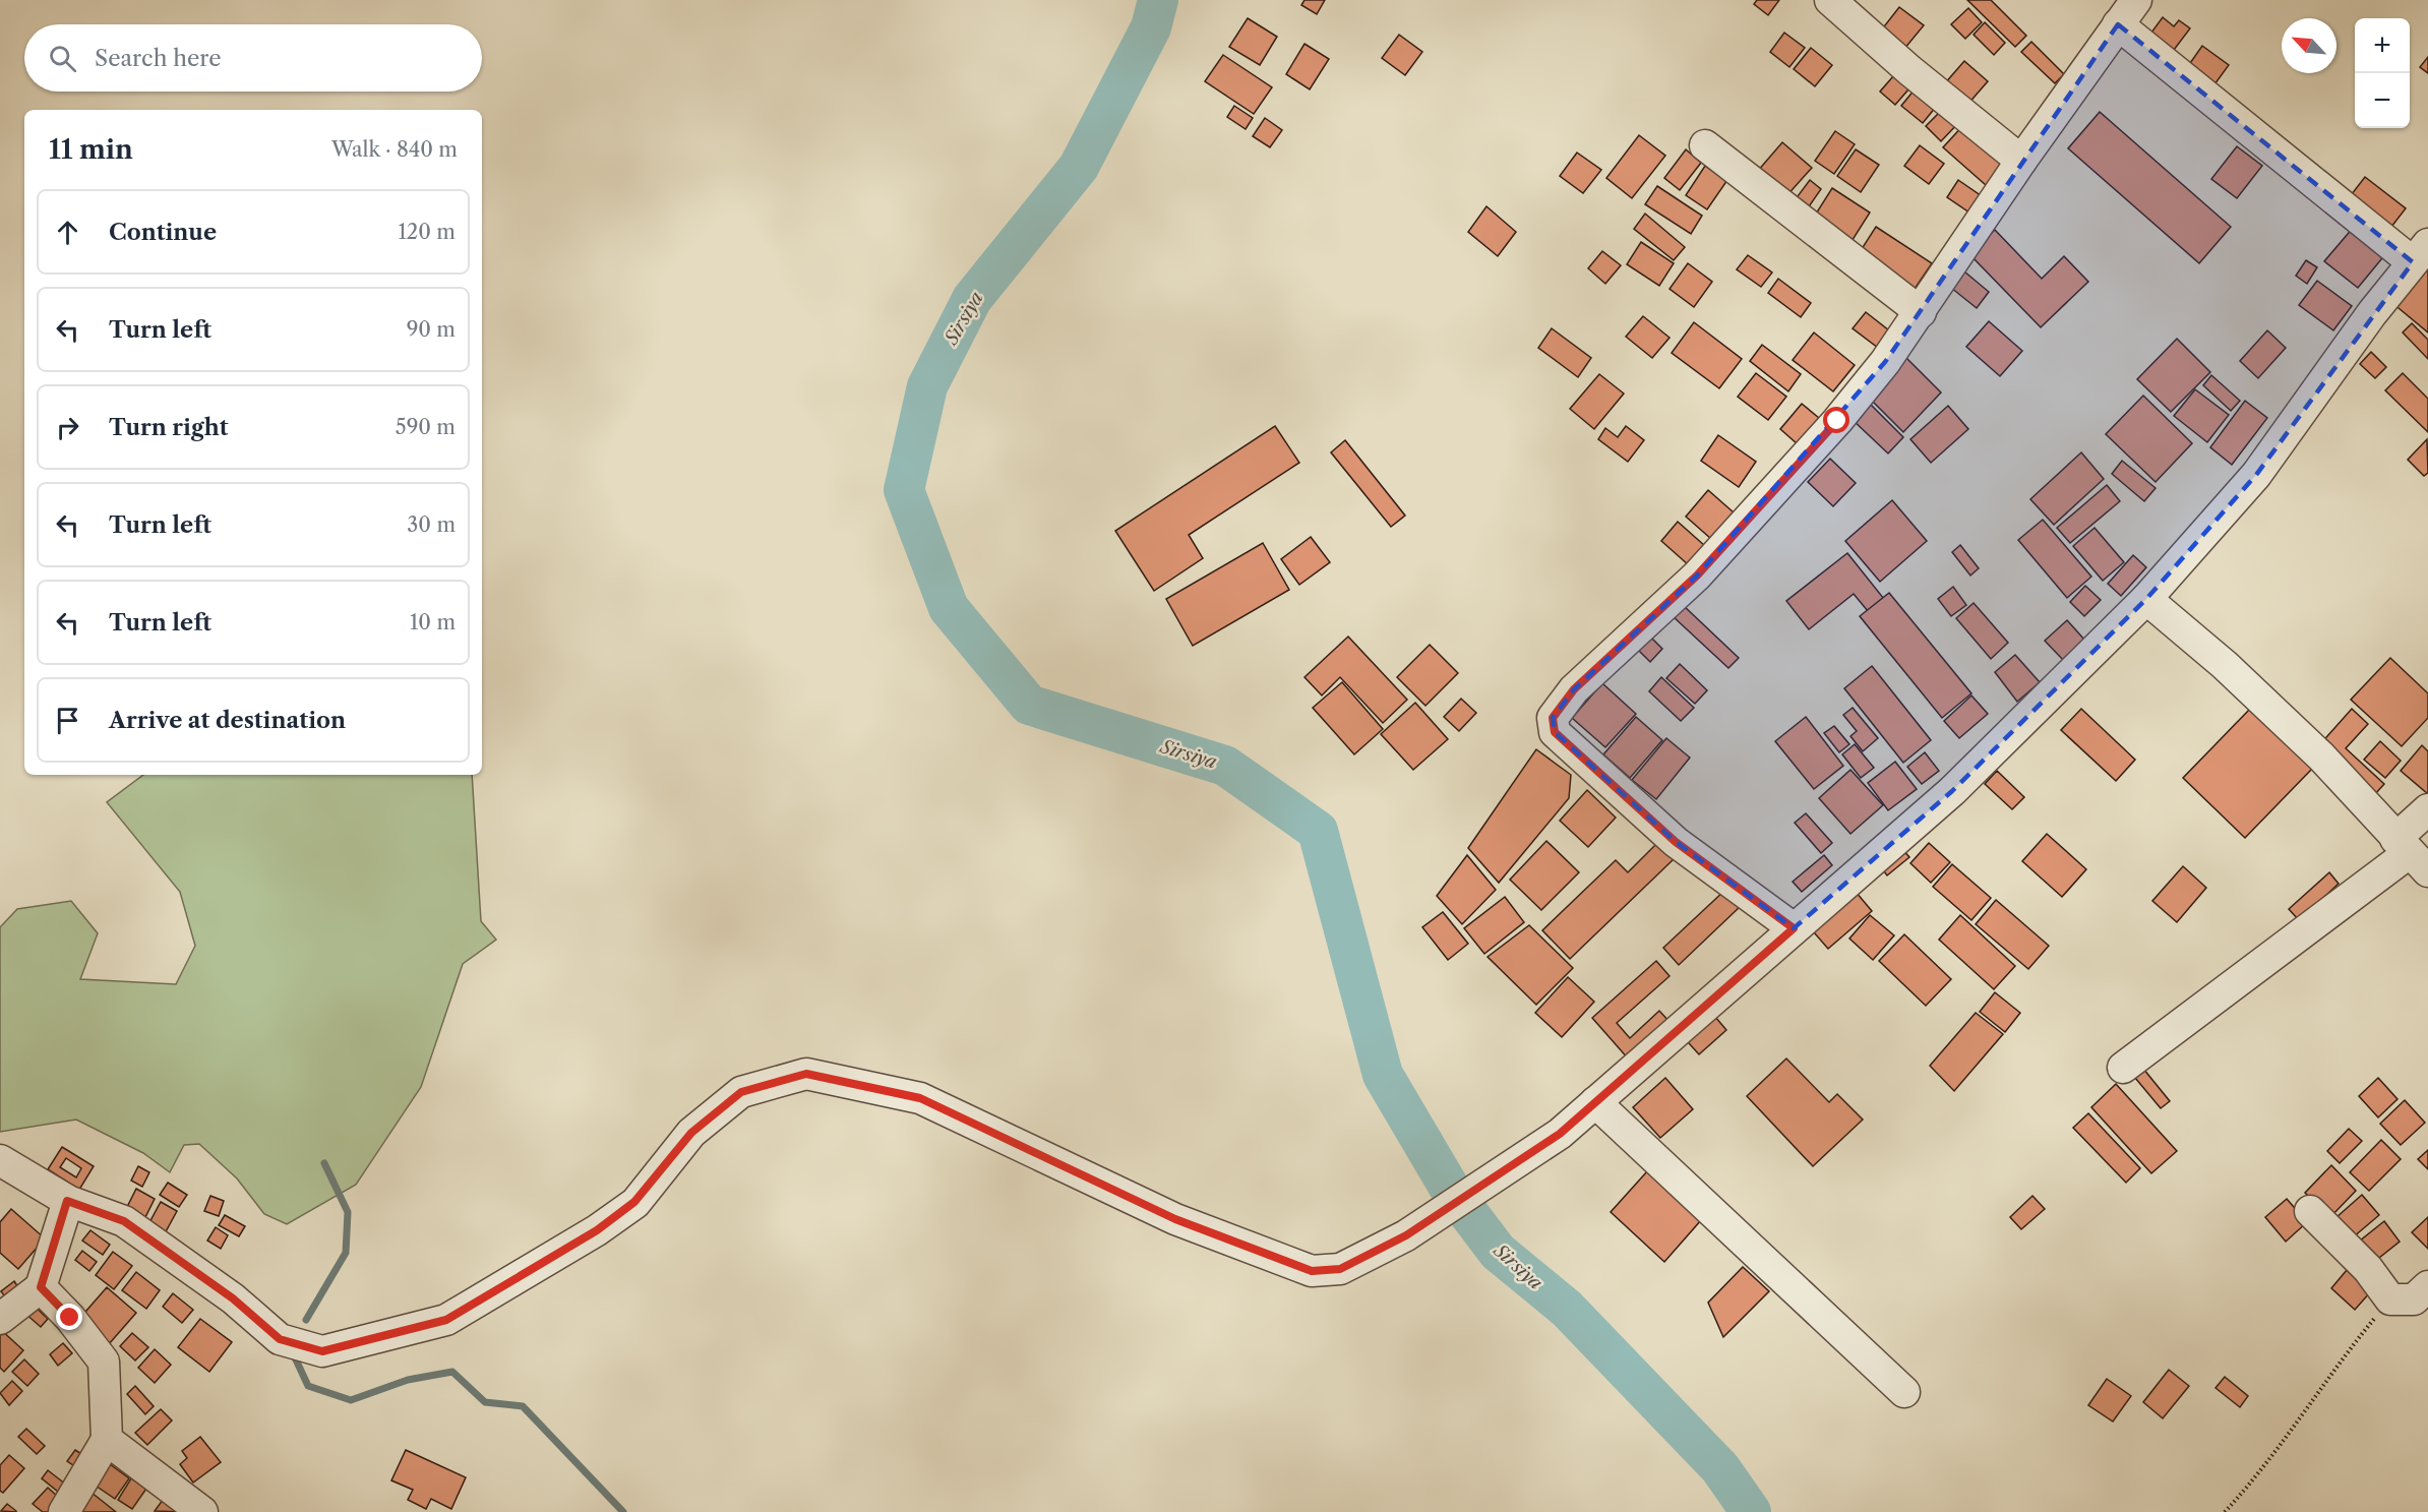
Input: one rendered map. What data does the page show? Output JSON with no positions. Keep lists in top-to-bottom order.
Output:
{
  "water": ["Sirsiya"],
  "north": "top left",
  "page": {
    "map_buttons": ["+", "−"],
    "search": "Search here",
    "heading": ["11 min", "Walk · 840 m"],
    "list": [
      ["Continue", "120 m"],
      ["Turn left", "90 m"],
      ["Turn right", "590 m"],
      ["Turn left", "30 m"],
      ["Turn left", "10 m"],
      "Arrive at destination"
    ]
  }
}
